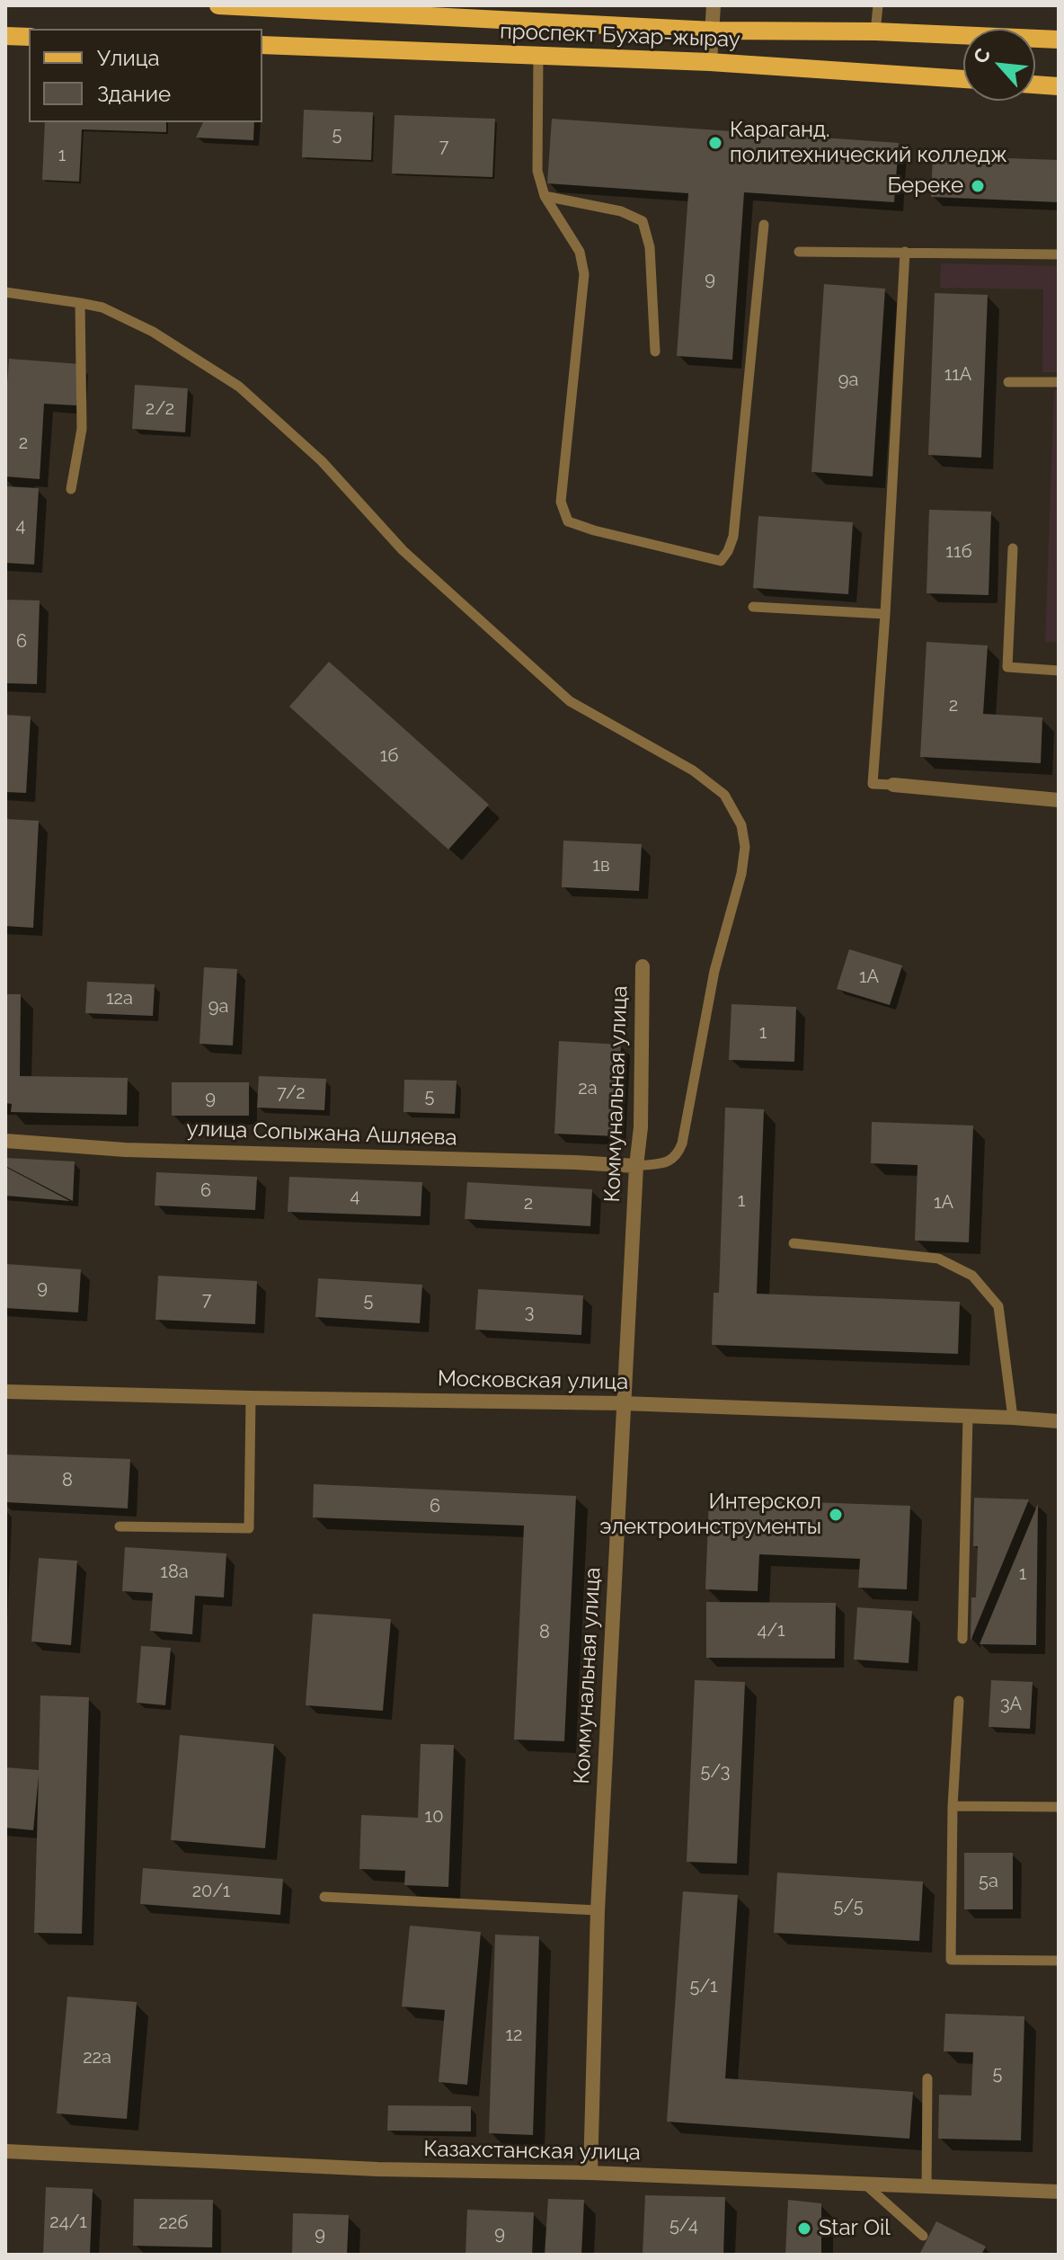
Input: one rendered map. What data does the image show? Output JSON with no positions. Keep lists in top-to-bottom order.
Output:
{
  "streets": {
    "main road": ["проспект Бухар-жырау"],
    "street": [
      "Коммунальная улица",
      "улица Сопыжана Ашляева",
      "Московская улица",
      "Казахстанская улица"
    ]
  },
  "crossings": [
    ["Коммунальная улица", "улица Сопыжана Ашляева"],
    ["Коммунальная улица", "Московская улица"],
    ["Коммунальная улица", "Казахстанская улица"]
  ],
  "places": [
    "Караганд. политехнический колледж",
    "Береке",
    "Интерскол электроинструменты",
    "Star Oil"
  ],
  "house_numbers": [
    "5",
    "7",
    "1",
    "9",
    "11А",
    "9а",
    "2/2",
    "2",
    "4",
    "11б",
    "6",
    "2",
    "1б",
    "1в",
    "1А",
    "12а",
    "9а",
    "1",
    "2а",
    "7/2",
    "5",
    "9",
    "6",
    "4",
    "1",
    "1А",
    "2",
    "9",
    "7",
    "5",
    "3",
    "8",
    "6",
    "18а",
    "1",
    "4/1",
    "8",
    "3А",
    "5/3",
    "10",
    "5а",
    "20/1",
    "5/5",
    "5/1",
    "12",
    "22а",
    "5",
    "24/1",
    "22б",
    "5/4",
    "9",
    "9"
  ],
  "legend": ["Улица", "Здание"],
  "north": "top left"
}
